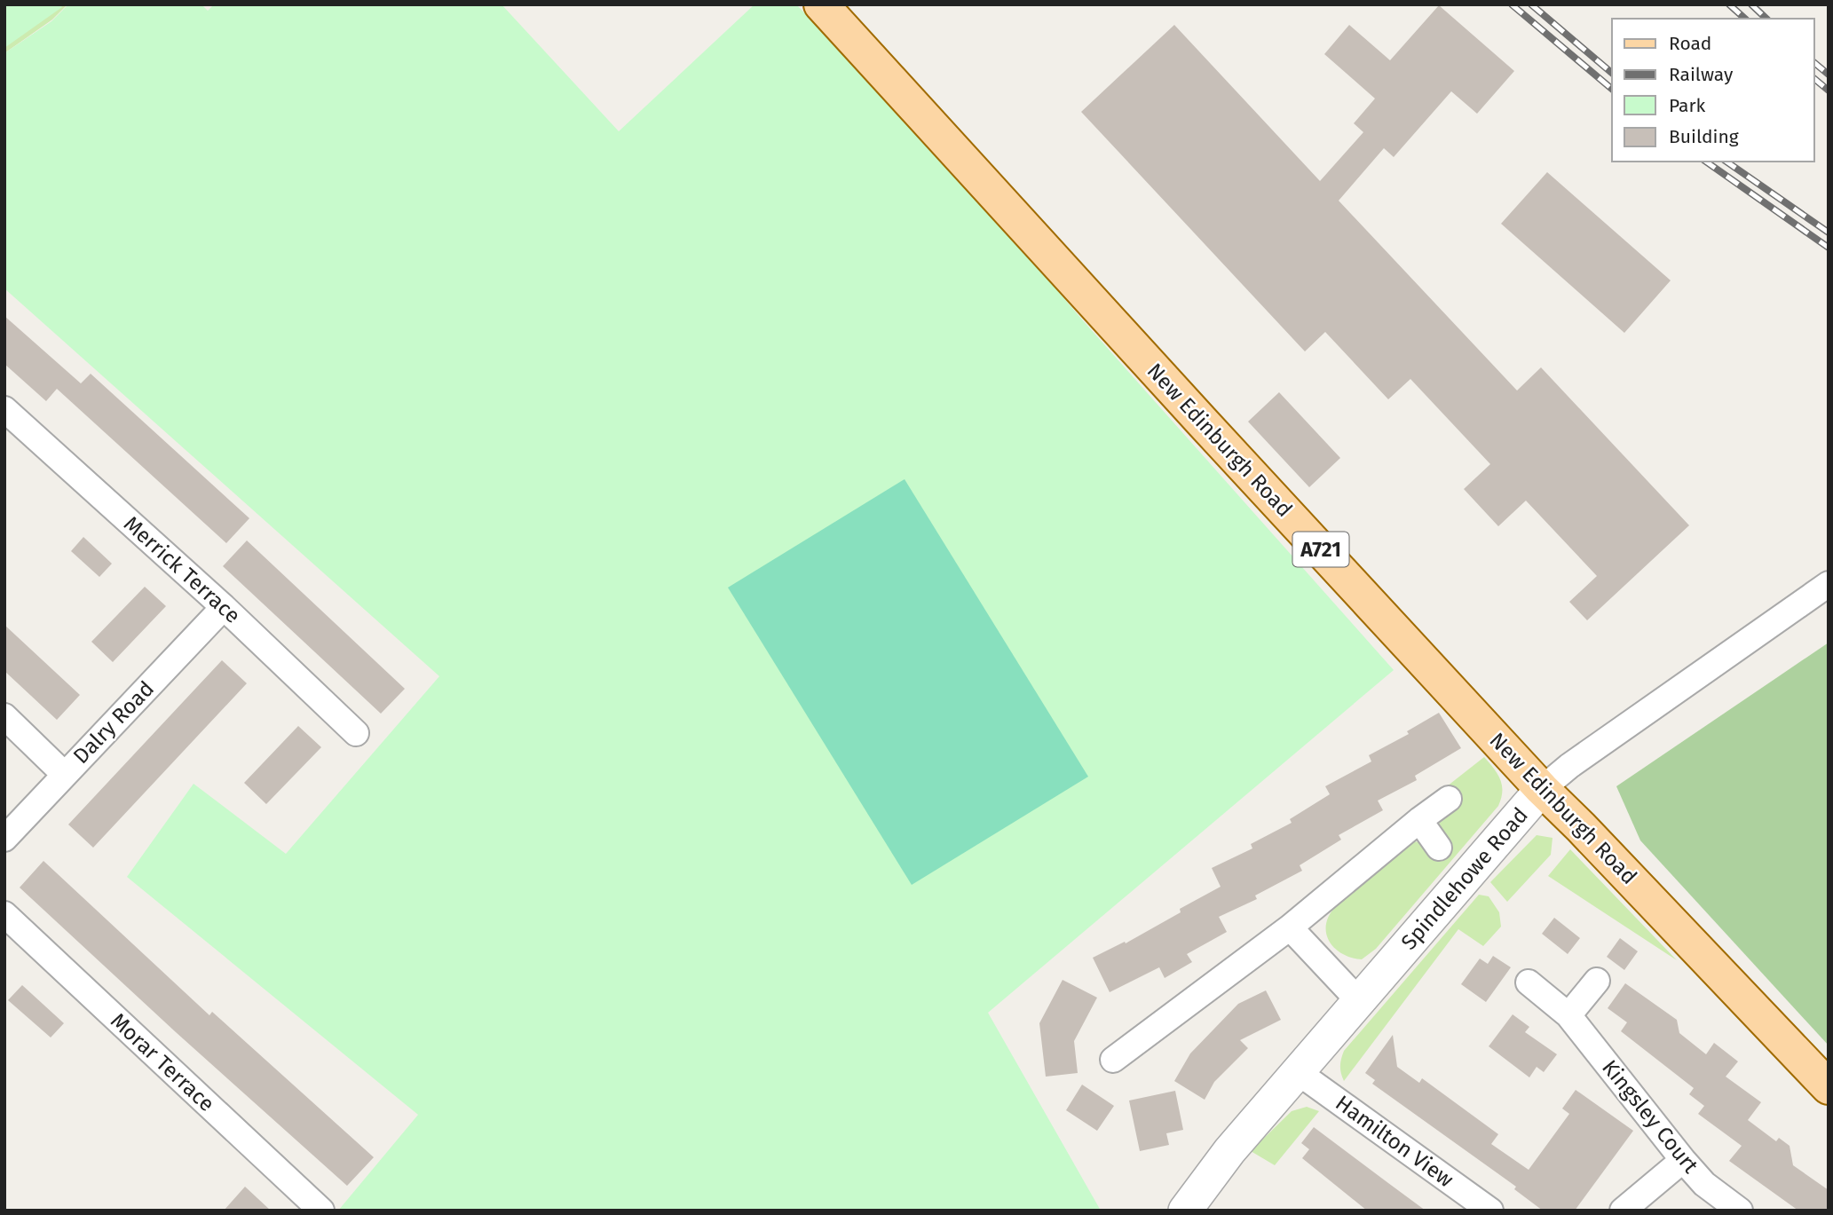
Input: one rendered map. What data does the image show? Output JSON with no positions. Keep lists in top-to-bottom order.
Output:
{
  "streets": {
    "main road": ["New Edinburgh Road", "A721"],
    "street": [
      "Merrick Terrace",
      "Dalry Road",
      "Spindlehowe Road",
      "Morar Terrace",
      "Kingsley Court",
      "Hamilton View"
    ]
  },
  "crossings": [
    ["New Edinburgh Road", "Spindlehowe Road"],
    ["Merrick Terrace", "Dalry Road"],
    ["Spindlehowe Road", "Hamilton View"]
  ],
  "legend": [
    "Road",
    "Railway",
    "Park",
    "Building"
  ]
}
